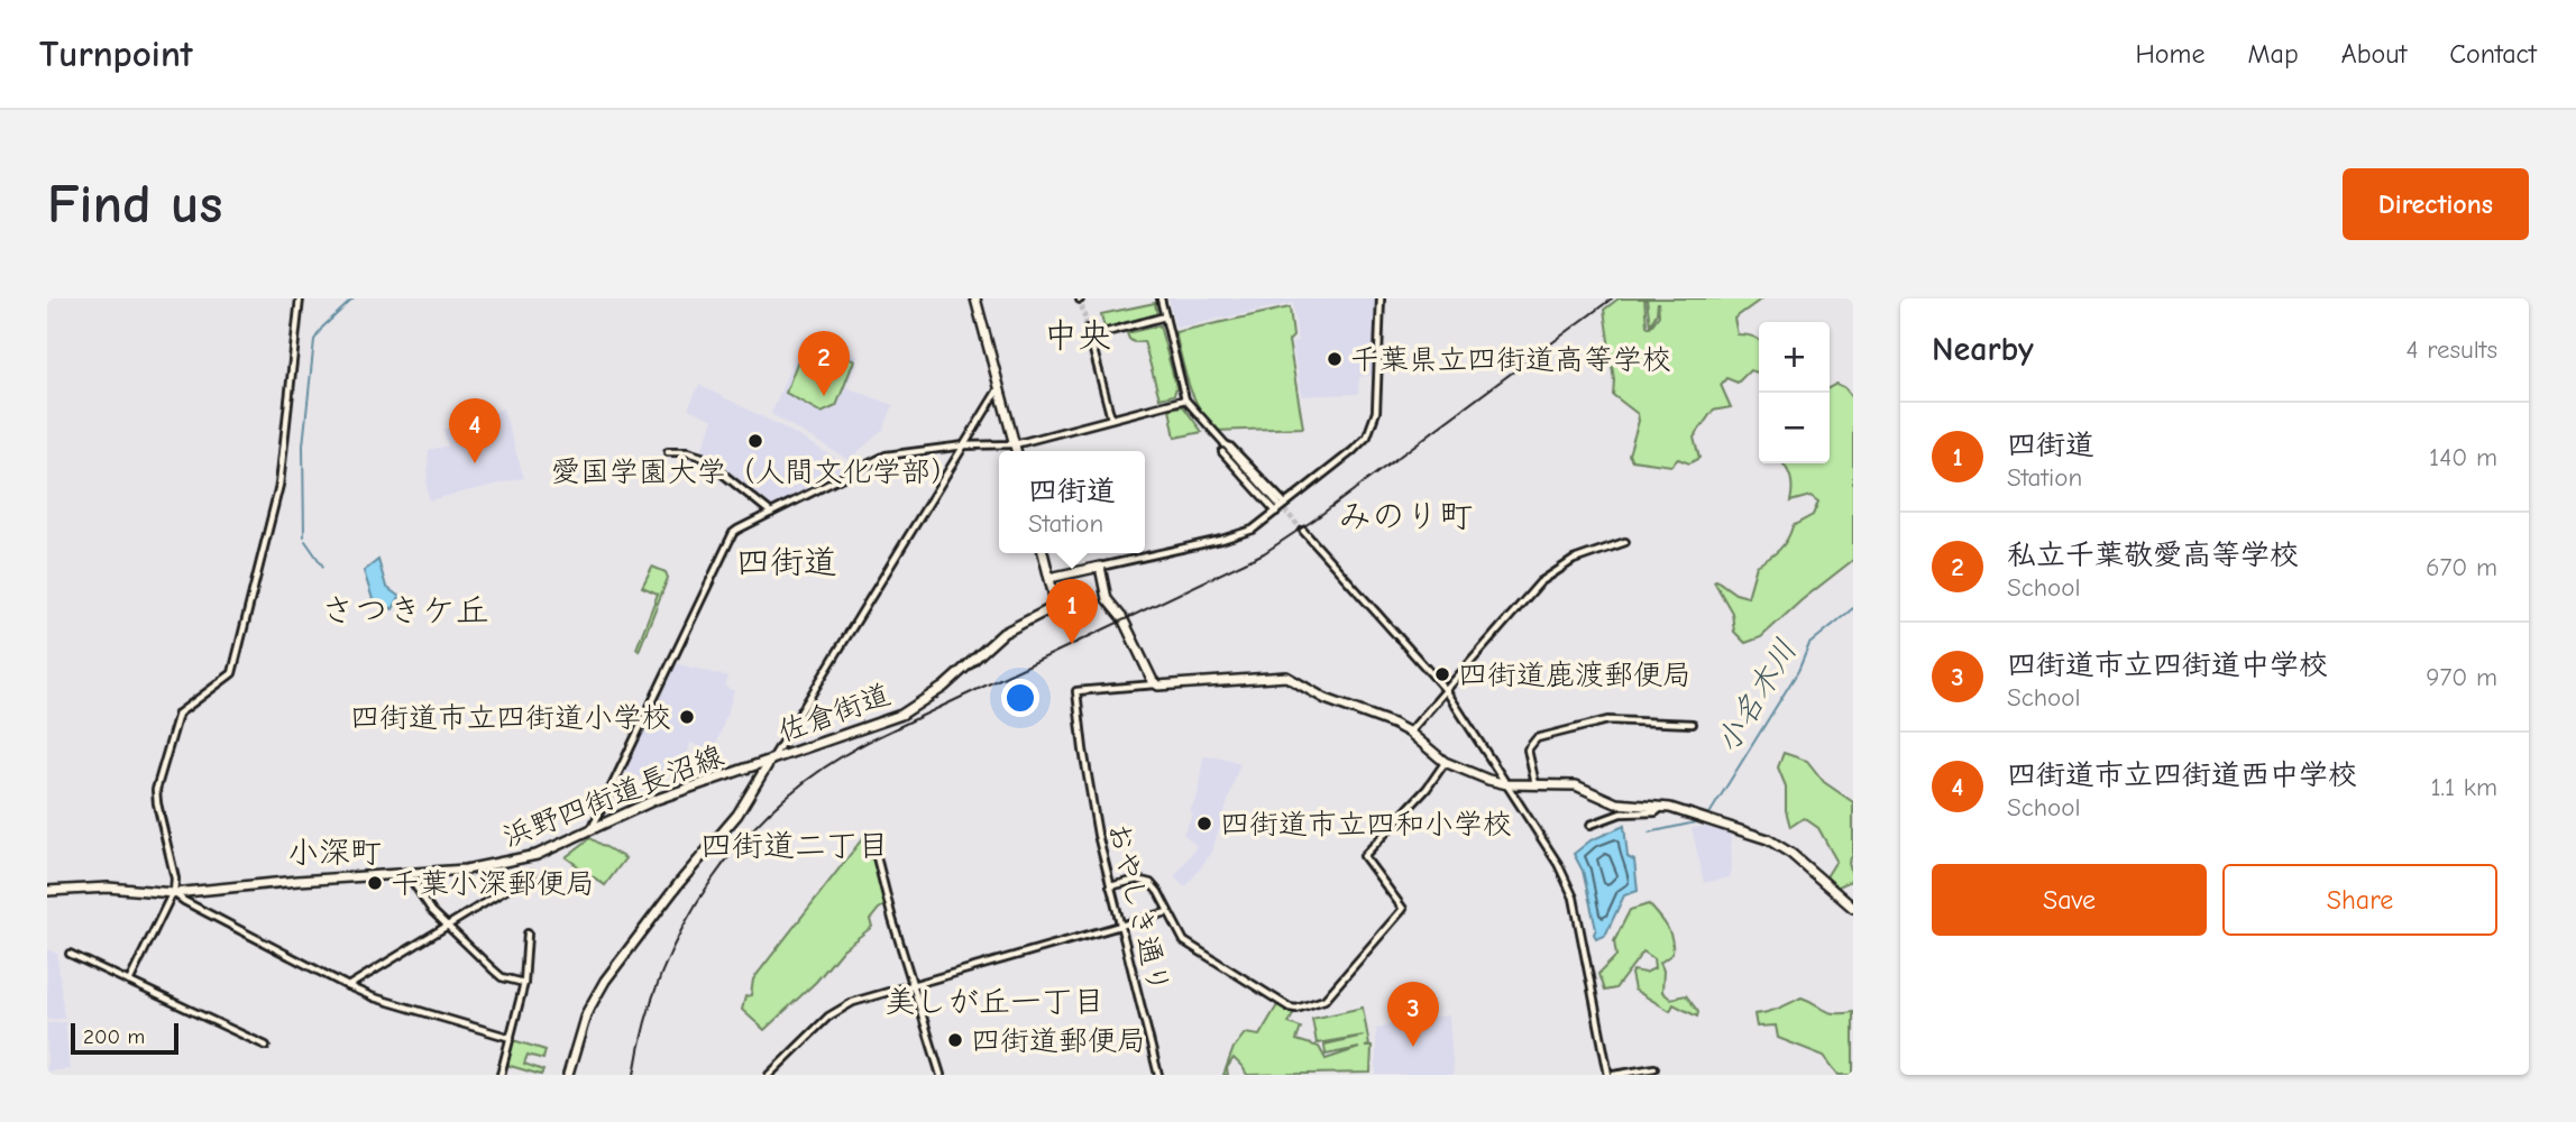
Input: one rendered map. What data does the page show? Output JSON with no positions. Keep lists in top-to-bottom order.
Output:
{
  "streets": {
    "main road": ["佐倉街道", "浜野四街道長沼線"],
    "street": ["おやしき通り"]
  },
  "crossings": [
    ["佐倉街道", "浜野四街道長沼線"]
  ],
  "districts": [
    "中央",
    "みのり町",
    "四街道",
    "さつきケ丘",
    "四街道二丁目",
    "小深町",
    "美しが丘一丁目"
  ],
  "water": ["小名木川"],
  "places": [
    "千葉県立四街道高等学校",
    "愛国学園大学（人間文化学部）",
    "四街道鹿渡郵便局",
    "四街道市立四街道小学校",
    "四街道市立四和小学校",
    "千葉小深郵便局",
    "四街道郵便局"
  ],
  "scale_bar": "200 m",
  "page": {
    "header": "Turnpoint",
    "nav": [
      "Home",
      "Map",
      "About",
      "Contact"
    ],
    "buttons": [
      "Directions",
      ["Save", "Share"]
    ],
    "title": "Find us",
    "heading": ["Nearby", "4 results"],
    "map_buttons": ["+", "−"],
    "pins": [
      "2",
      "4",
      "1",
      "3"
    ],
    "list": [
      {
        "mark": "1",
        "name": "四街道",
        "note": "Station",
        "value": "140 m"
      },
      {
        "mark": "2",
        "name": "私立千葉敬愛高等学校",
        "note": "School",
        "value": "670 m"
      },
      {
        "mark": "3",
        "name": "四街道市立四街道中学校",
        "note": "School",
        "value": "970 m"
      },
      {
        "mark": "4",
        "name": "四街道市立四街道西中学校",
        "note": "School",
        "value": "1.1 km"
      }
    ],
    "popup": ["四街道", "Station"],
    "scale": "200 m"
  }
}
